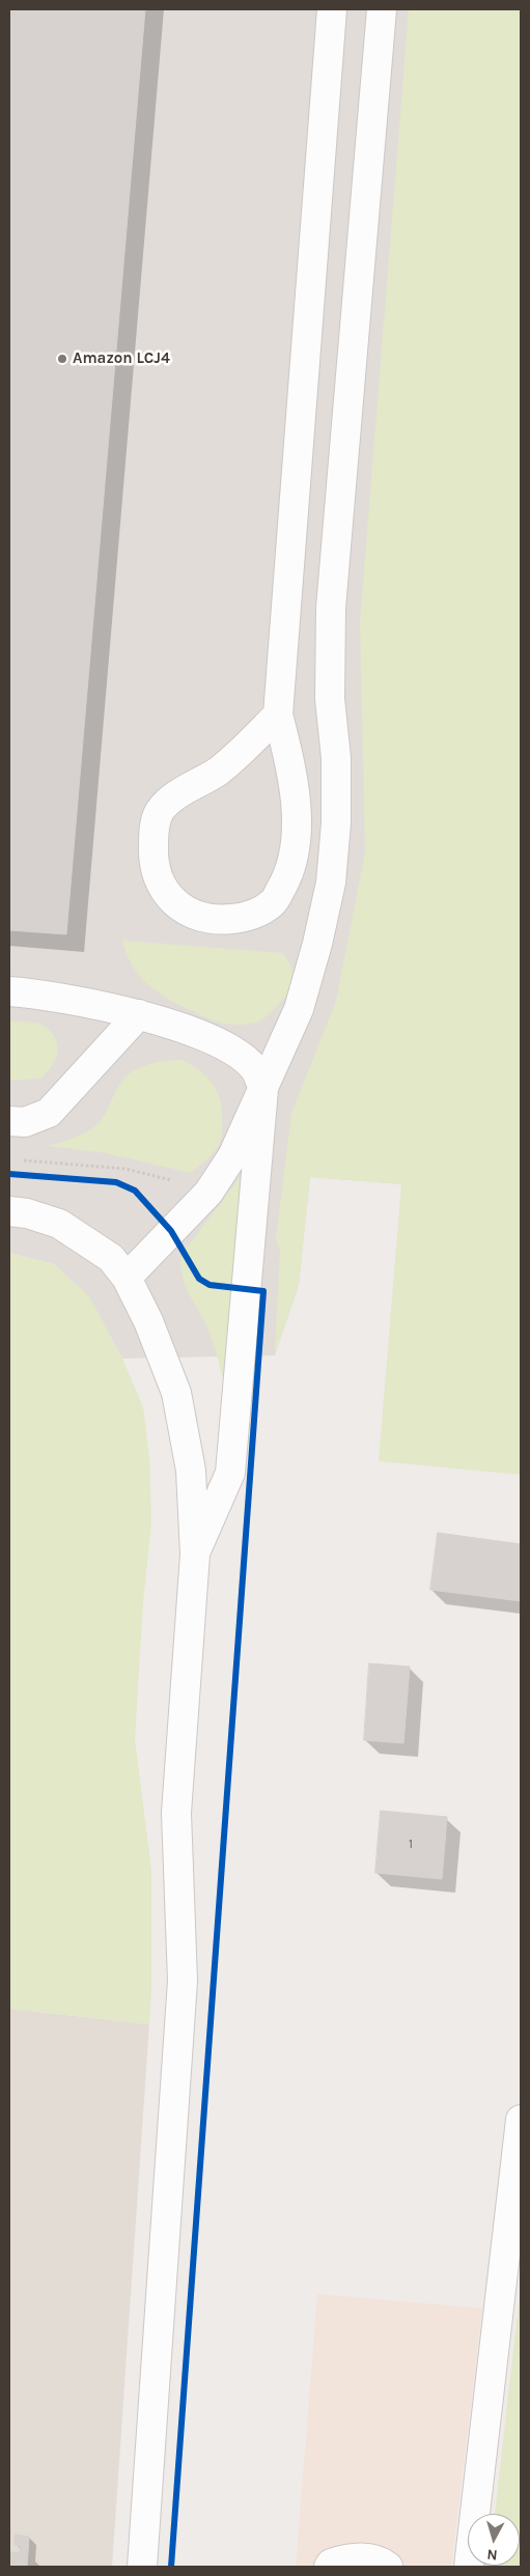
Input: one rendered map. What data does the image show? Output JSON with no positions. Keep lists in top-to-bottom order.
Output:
{
  "places": ["Amazon LCJ4"],
  "house_numbers": ["1"],
  "north": "bottom"
}
